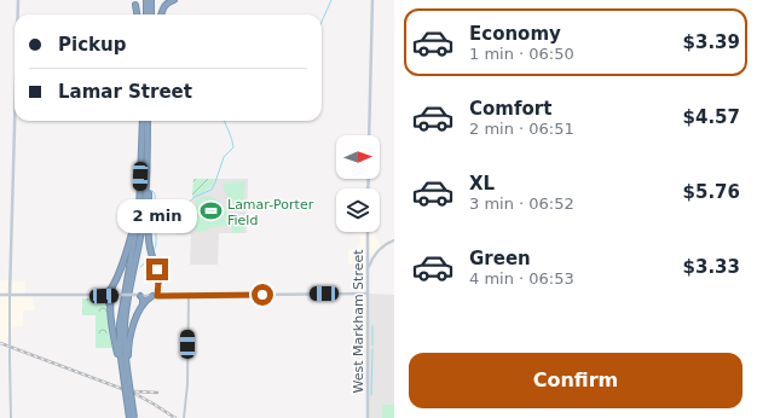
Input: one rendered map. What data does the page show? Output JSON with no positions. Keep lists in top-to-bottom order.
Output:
{
  "streets": {
    "main road": ["West Markham Street"]
  },
  "places": {
    "sports": ["Lamar-Porter Field"]
  },
  "north": "right",
  "page": {
    "list": [
      {
        "name": "Economy",
        "note": "1 min · 06:50",
        "value": "$3.39"
      },
      {
        "name": "Comfort",
        "note": "2 min · 06:51",
        "value": "$4.57"
      },
      {
        "name": "XL",
        "note": "3 min · 06:52",
        "value": "$5.76"
      },
      {
        "name": "Green",
        "note": "4 min · 06:53",
        "value": "$3.33"
      }
    ],
    "banner": ["Pickup", "Lamar Street"],
    "bubble": "2 min",
    "buttons": "Confirm"
  }
}
